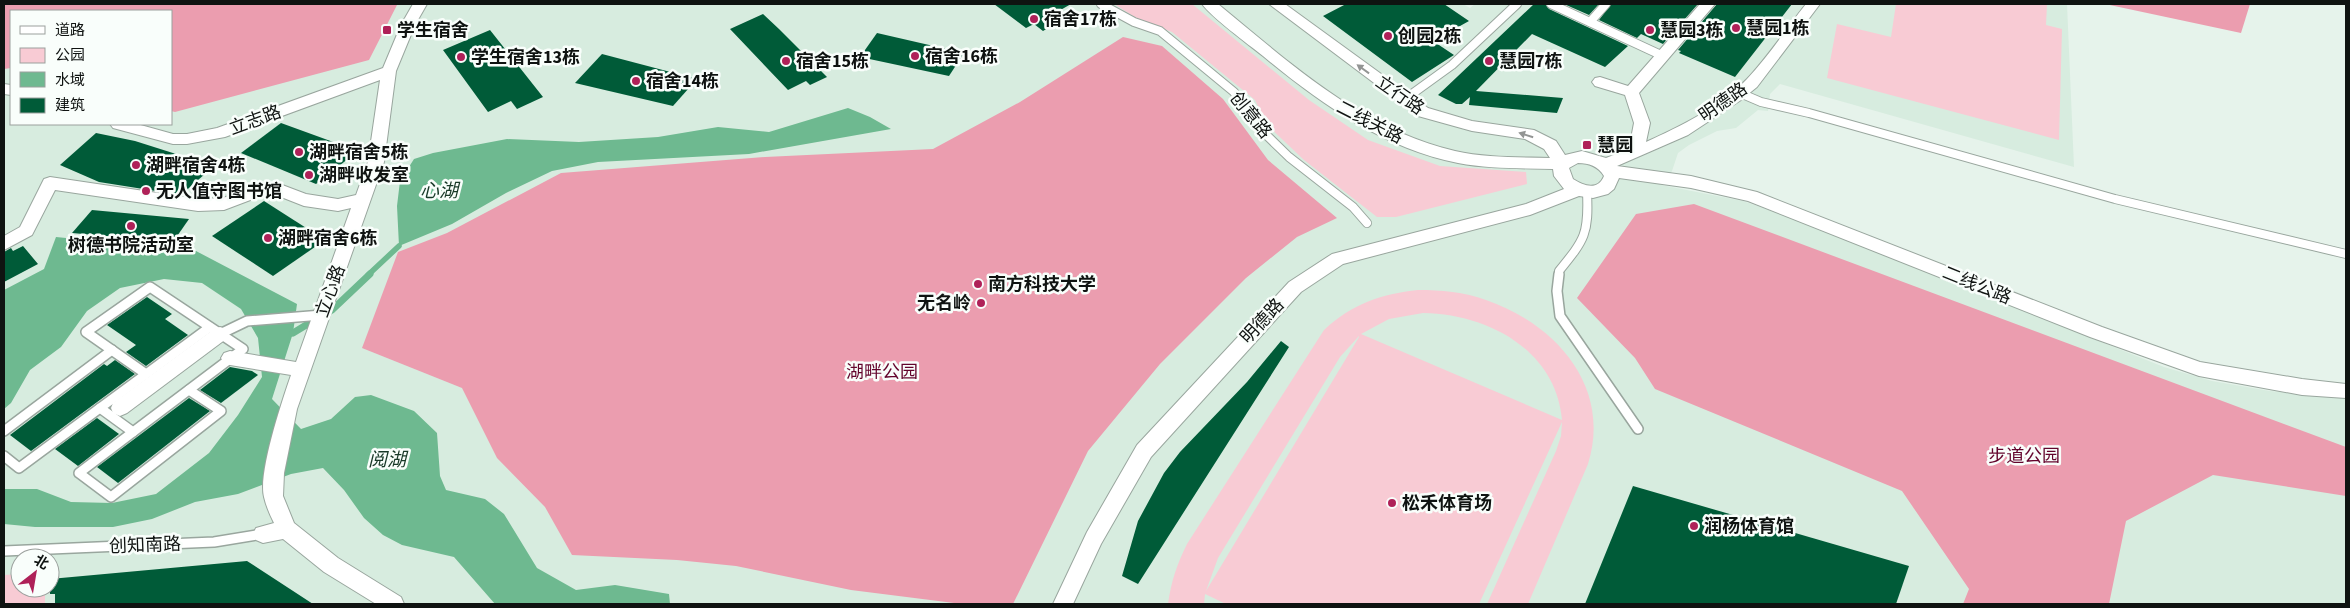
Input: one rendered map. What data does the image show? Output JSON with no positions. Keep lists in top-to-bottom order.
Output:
{
  "streets": {
    "street": [
      "立行路",
      "明德路",
      "立志路",
      "二线关路",
      "二线公路",
      "立心路",
      "创知南路"
    ],
    "lane": ["创意路"]
  },
  "crossings": [
    ["立行路", "明德路"],
    ["立行路", "二线关路"],
    ["立行路", "二线公路"],
    ["明德路", "二线关路"],
    ["明德路", "二线公路"],
    ["立志路", "立心路"],
    ["二线关路", "二线公路"],
    ["立心路", "创知南路"]
  ],
  "one_way": ["立行路"],
  "water": ["心湖", "阅湖"],
  "parks": ["湖畔公园", "步道公园"],
  "places": {
    "other": [
      "宿舍17栋",
      "慧园1栋",
      "慧园3栋",
      "创园2栋",
      "宿舍16栋",
      "学生宿舍13栋",
      "宿舍15栋",
      "慧园7栋",
      "宿舍14栋",
      "湖畔宿舍5栋",
      "湖畔宿舍4栋",
      "湖畔收发室",
      "无人值守图书馆",
      "树德书院活动室",
      "湖畔宿舍6栋",
      "南方科技大学",
      "无名岭",
      "松禾体育场",
      "润杨体育馆"
    ],
    "transit": ["学生宿舍", "慧园"]
  },
  "legend": [
    "道路",
    "公园",
    "水域",
    "建筑"
  ],
  "north": "top right"
}
